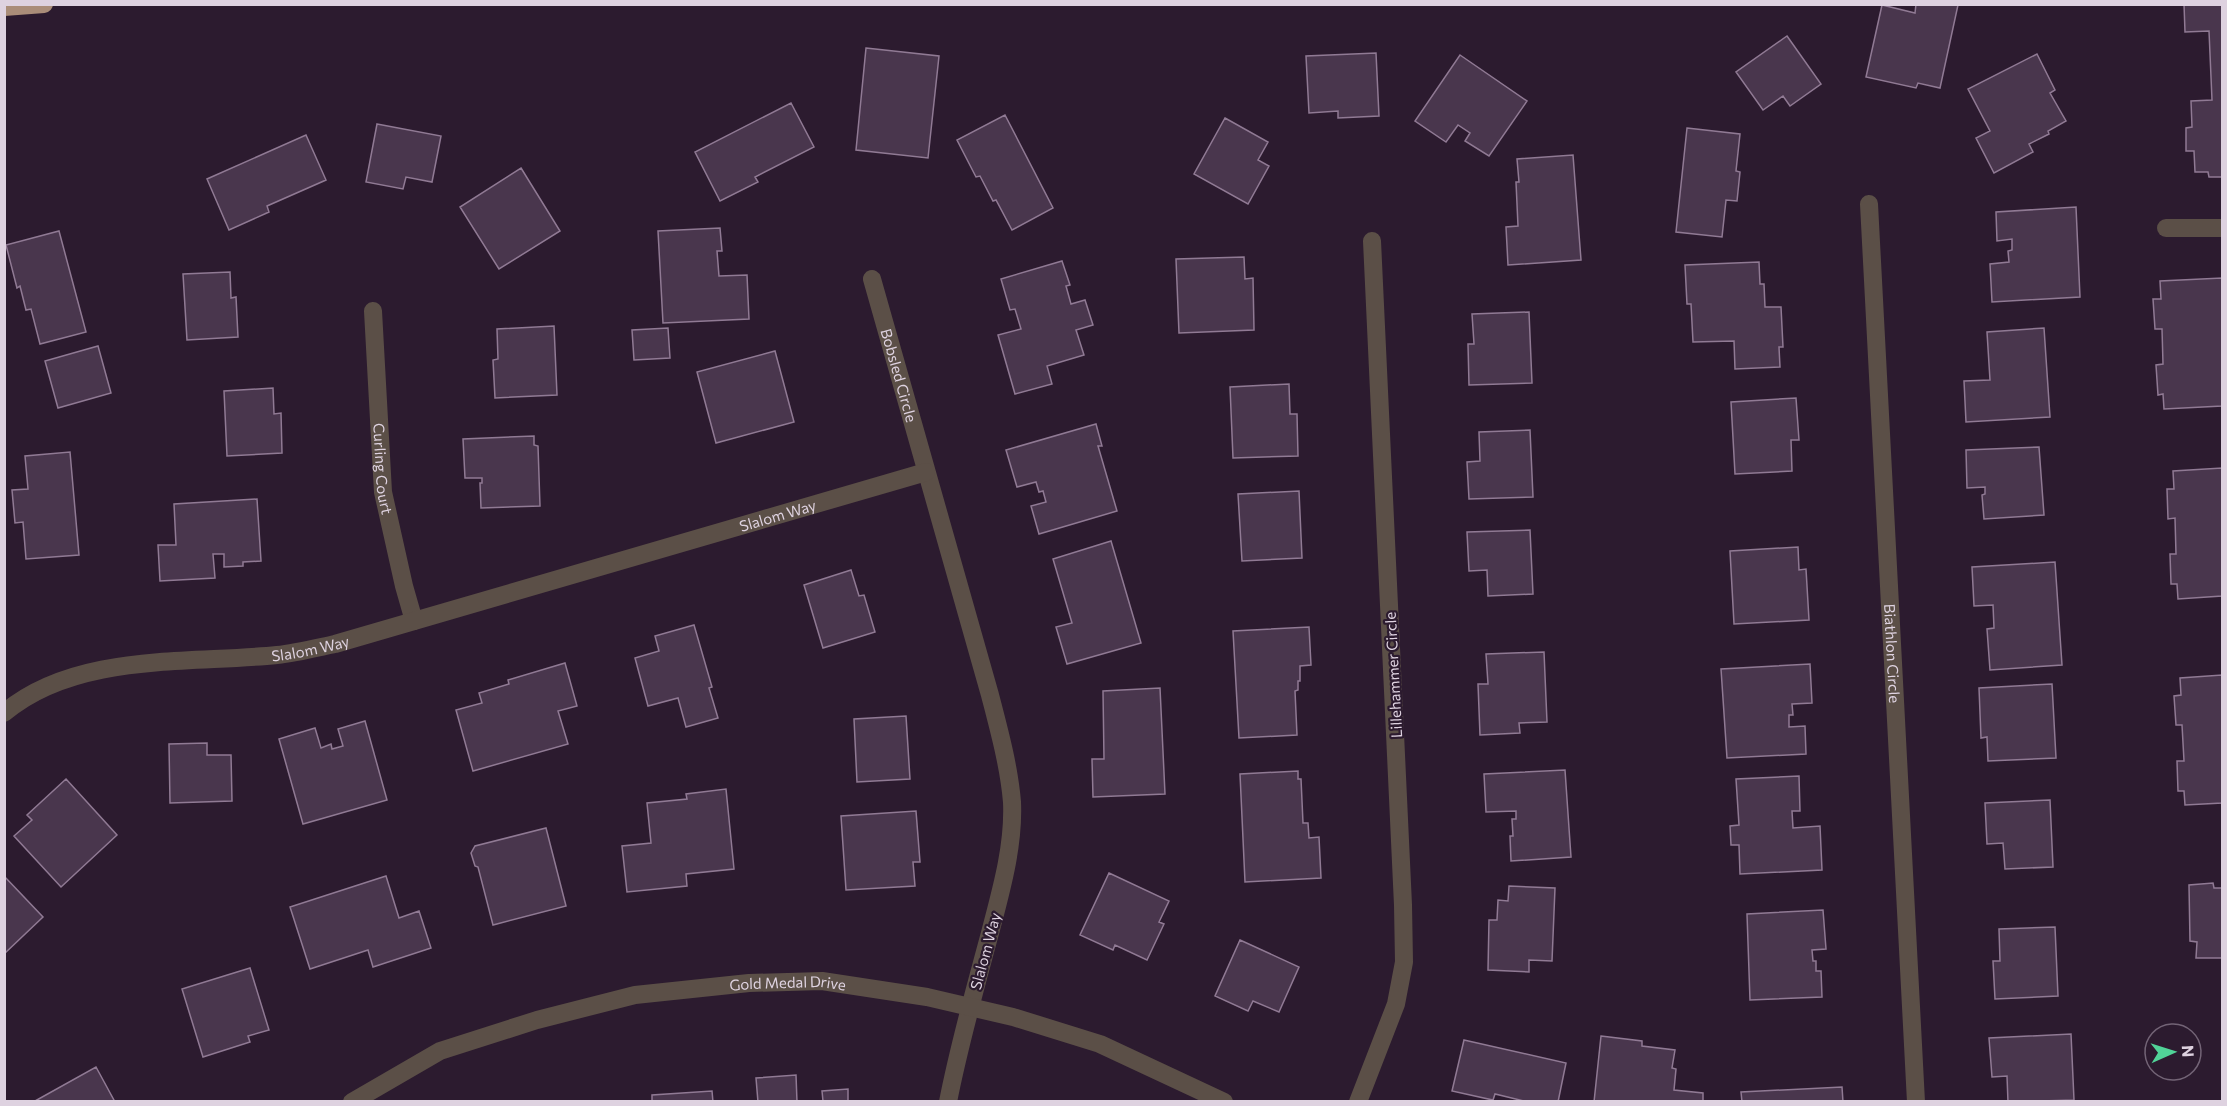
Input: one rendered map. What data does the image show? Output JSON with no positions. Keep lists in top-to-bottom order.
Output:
{
  "streets": {
    "street": [
      "Bobsled Circle",
      "Curling Court",
      "Slalom Way",
      "Biathlon Circle",
      "Lillehammer Circle",
      "Gold Medal Drive"
    ]
  },
  "crossings": [
    ["Bobsled Circle", "Slalom Way"],
    ["Curling Court", "Slalom Way"],
    ["Slalom Way", "Gold Medal Drive"]
  ],
  "north": "right"
}
